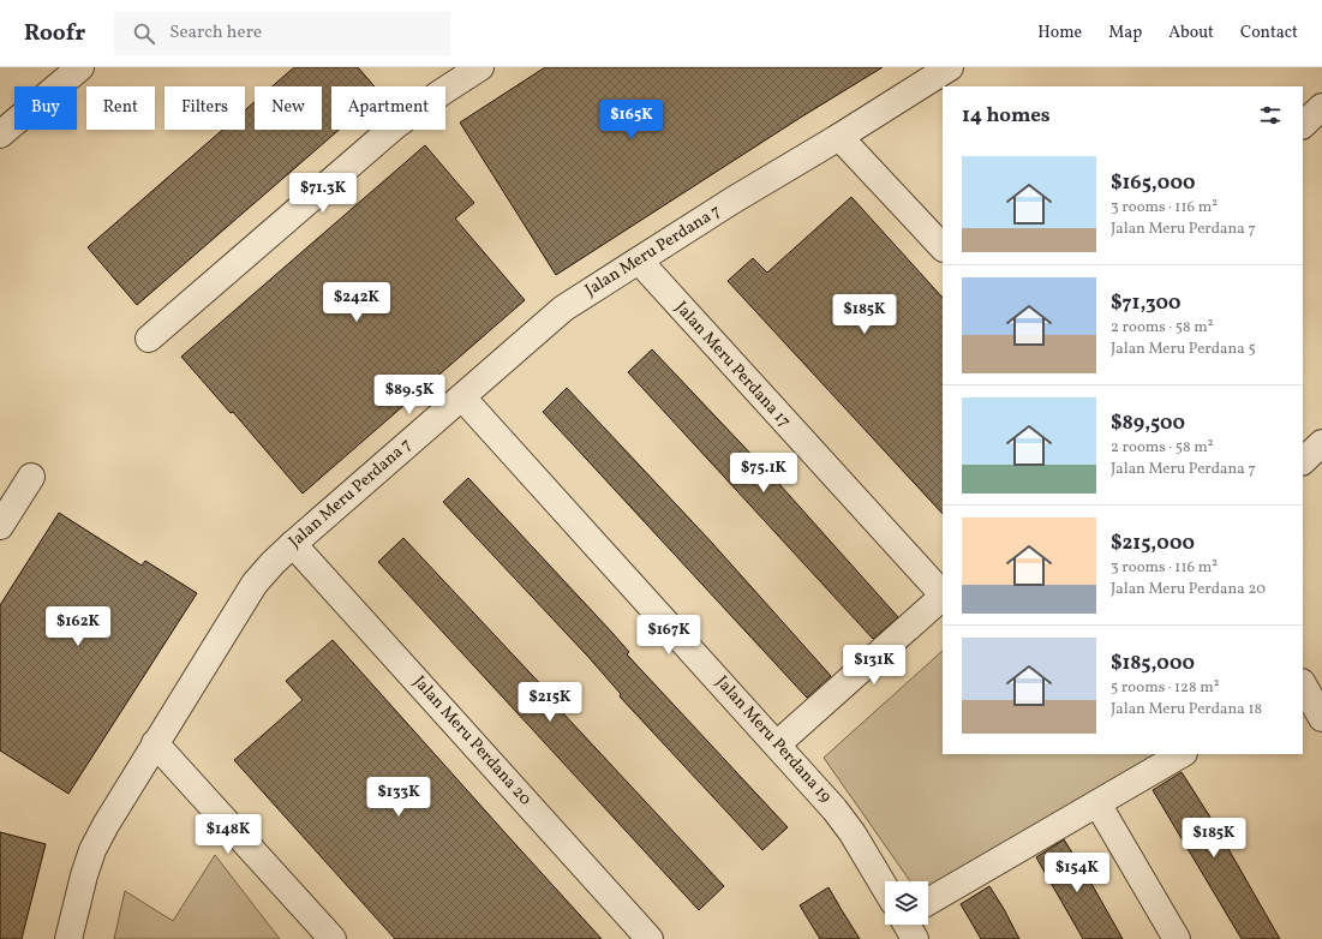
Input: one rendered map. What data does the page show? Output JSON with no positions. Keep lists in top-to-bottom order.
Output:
{
  "streets": {
    "street": [
      "Jalan Meru Perdana 7",
      "Jalan Meru Perdana 17",
      "Jalan Meru Perdana 19",
      "Jalan Meru Perdana 20"
    ]
  },
  "crossings": [
    ["Jalan Meru Perdana 7", "Jalan Meru Perdana 17"],
    ["Jalan Meru Perdana 7", "Jalan Meru Perdana 19"],
    ["Jalan Meru Perdana 7", "Jalan Meru Perdana 20"]
  ],
  "page": {
    "header": "Roofr",
    "search": "Search here",
    "nav": [
      "Home",
      "Map",
      "About",
      "Contact"
    ],
    "chip": [
      "Buy",
      "Rent",
      "Filters",
      "New",
      "Apartment"
    ],
    "heading": "14 homes",
    "price": [
      "$165K",
      "$71.3K",
      "$242K",
      "$185K",
      "$89.5K",
      "$75.1K",
      "$162K",
      "$167K",
      "$131K",
      "$215K",
      "$133K",
      "$148K",
      "$185K",
      "$154K"
    ],
    "list": [
      {
        "name": "$165,000",
        "note": "3 rooms · 116 m² · Jalan Meru Perdana 7"
      },
      {
        "name": "$71,300",
        "note": "2 rooms · 58 m² · Jalan Meru Perdana 5"
      },
      {
        "name": "$89,500",
        "note": "2 rooms · 58 m² · Jalan Meru Perdana 7"
      },
      {
        "name": "$215,000",
        "note": "3 rooms · 116 m² · Jalan Meru Perdana 20"
      },
      {
        "name": "$185,000",
        "note": "5 rooms · 128 m² · Jalan Meru Perdana 18"
      }
    ]
  }
}
